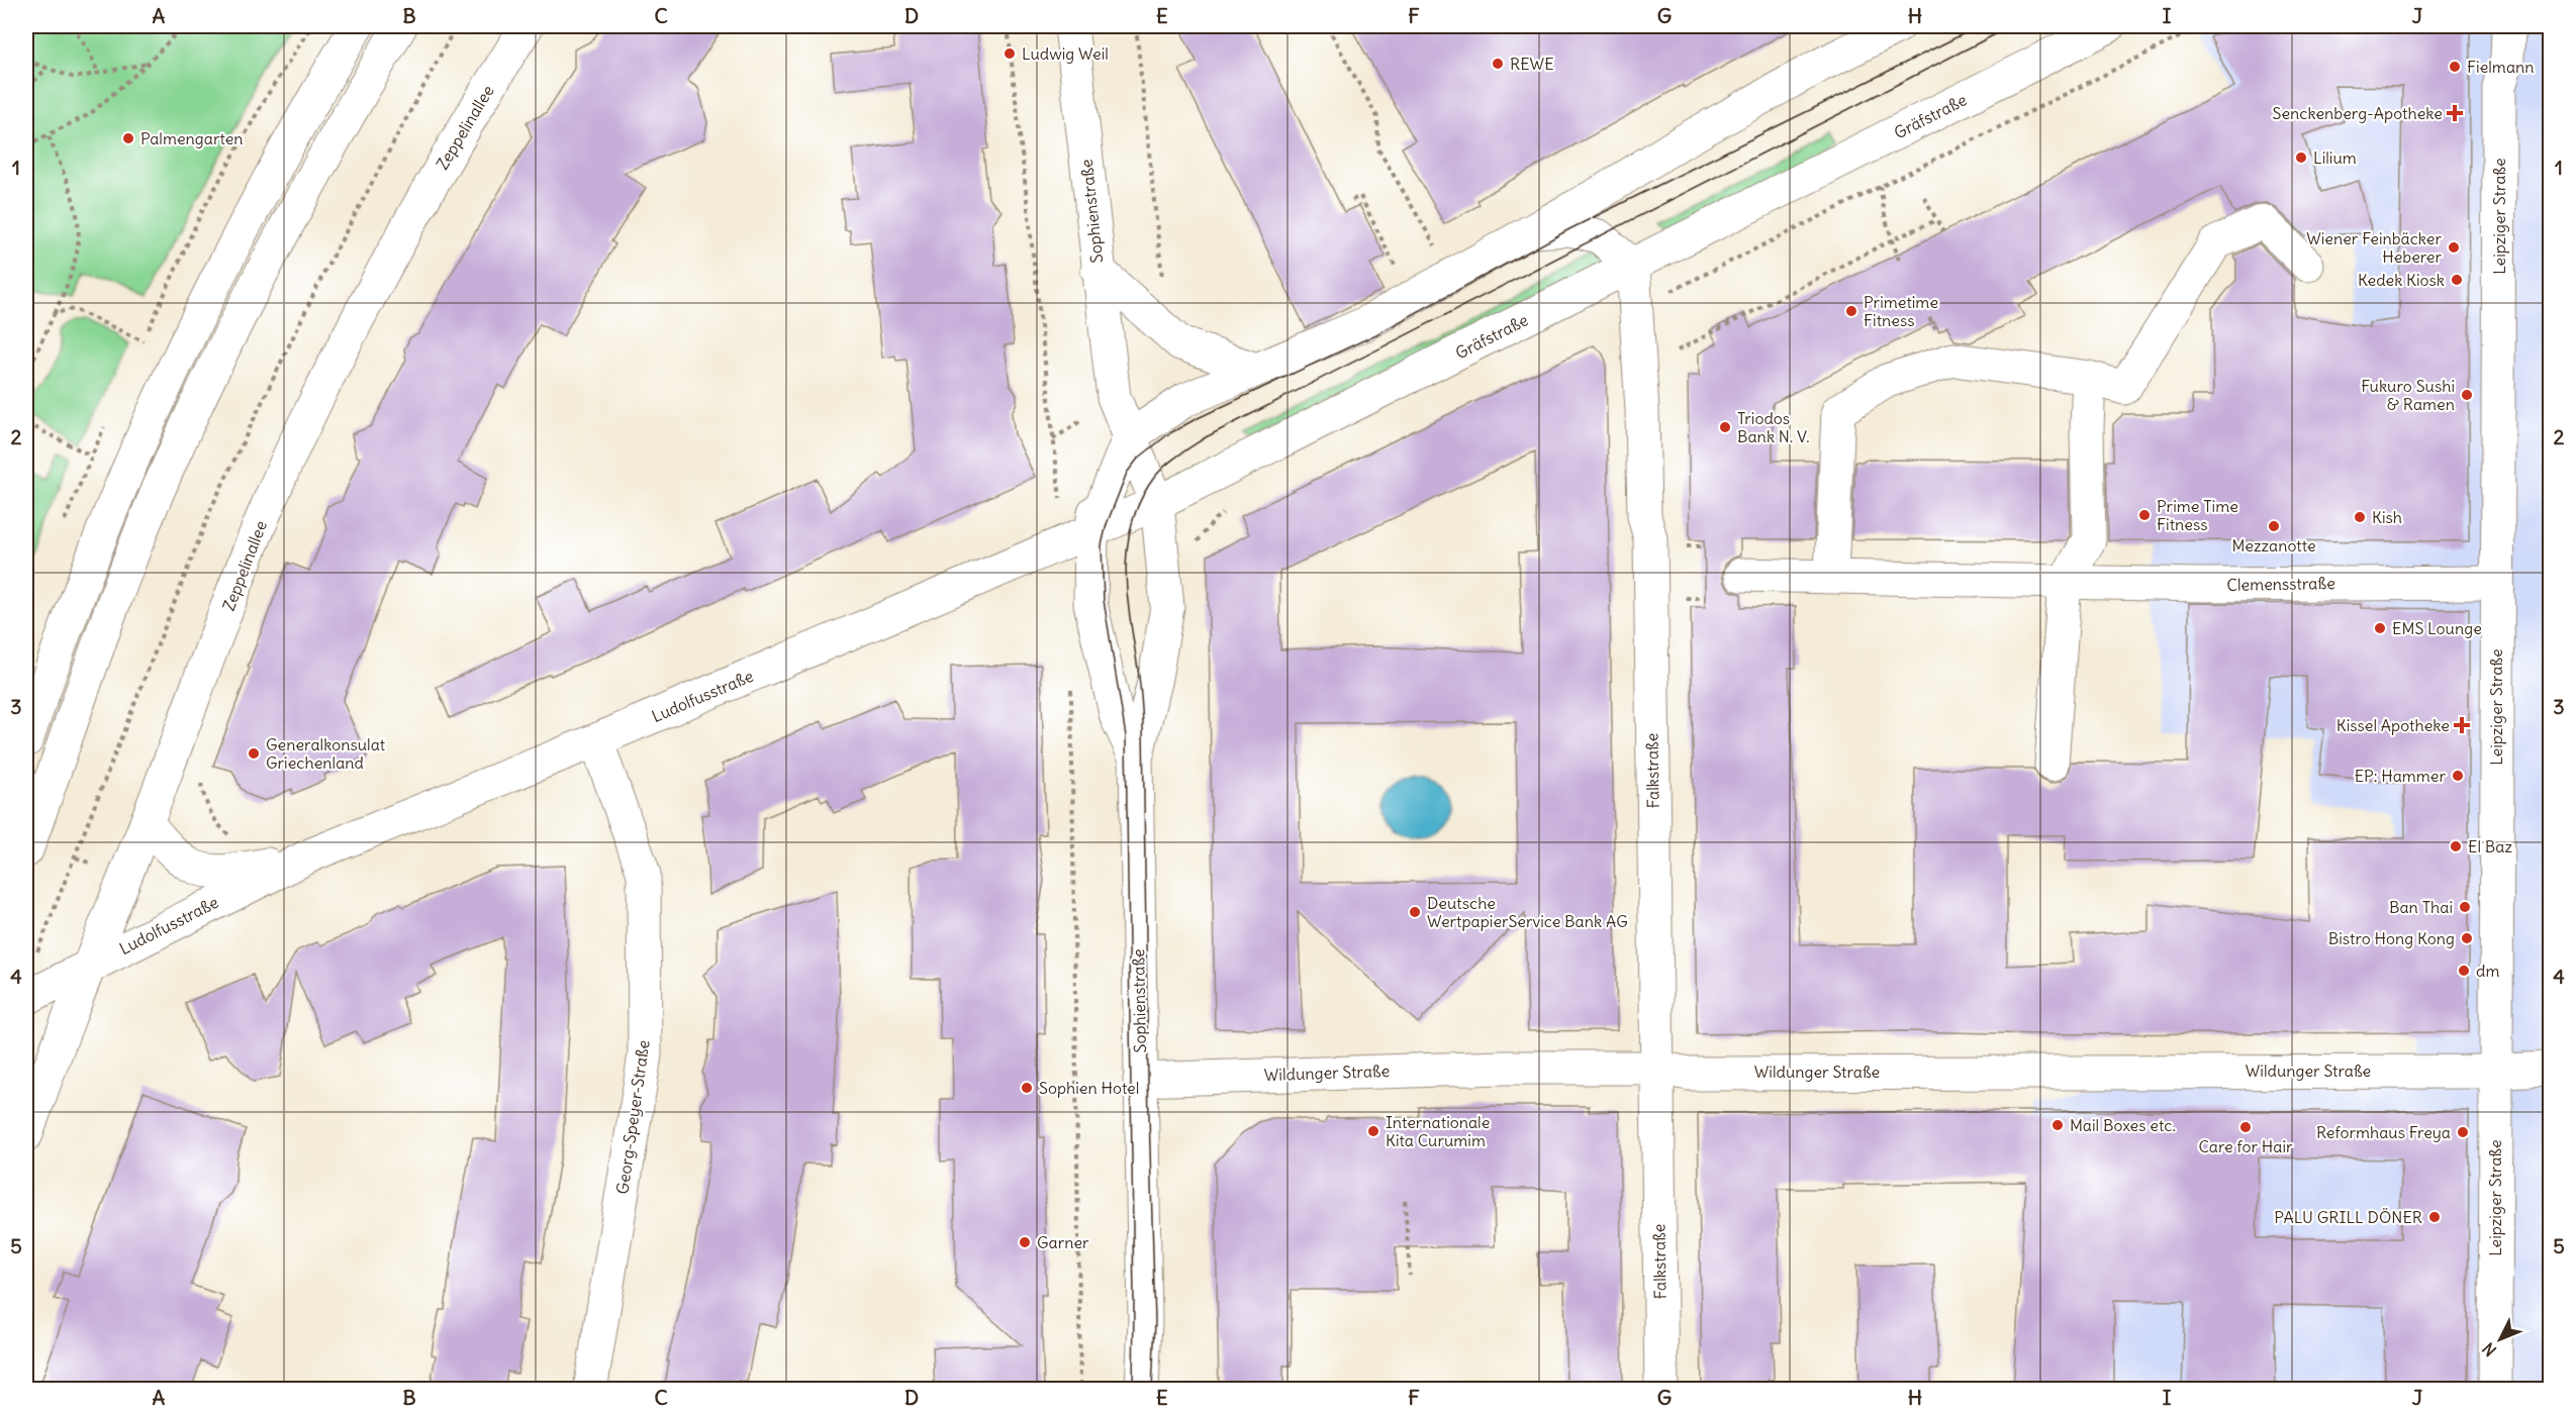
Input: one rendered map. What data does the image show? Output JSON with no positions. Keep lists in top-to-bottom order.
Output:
{
  "streets": {
    "street": [
      "Gräfstraße",
      "Zeppelinallee",
      "Sophienstraße",
      "Leipziger Straße",
      "Clemensstraße",
      "Ludolfusstraße",
      "Falkstraße",
      "Wildunger Straße",
      "Georg-Speyer-Straße"
    ]
  },
  "crossings": [
    ["Gräfstraße", "Sophienstraße"],
    ["Gräfstraße", "Ludolfusstraße"],
    ["Gräfstraße", "Falkstraße"],
    ["Zeppelinallee", "Ludolfusstraße"],
    ["Sophienstraße", "Ludolfusstraße"],
    ["Sophienstraße", "Wildunger Straße"],
    ["Leipziger Straße", "Clemensstraße"],
    ["Leipziger Straße", "Wildunger Straße"],
    ["Ludolfusstraße", "Georg-Speyer-Straße"],
    ["Falkstraße", "Wildunger Straße"]
  ],
  "places": {
    "other": [
      "Ludwig Weil",
      "REWE",
      "Fielmann",
      "Palmengarten",
      "Lilium",
      "Wiener Feinbäcker Heberer",
      "Kedek Kiosk",
      "Primetime Fitness",
      "Fukuro Sushi & Ramen",
      "Triodos Bank N. V.",
      "Prime Time Fitness",
      "Kish",
      "Mezzanotte",
      "EMS Lounge",
      "Generalkonsulat Griechenland",
      "EP: Hammer",
      "El Baz",
      "Ban Thai",
      "Deutsche WertpapierService Bank AG",
      "Bistro Hong Kong",
      "dm",
      "Sophien Hotel",
      "Mail Boxes etc.",
      "Care for Hair",
      "Internationale Kita Curumim",
      "Reformhaus Freya",
      "PALU GRILL DÖNER",
      "Garner"
    ],
    "health": ["Senckenberg-Apotheke", "Kissel Apotheke"]
  },
  "north": "bottom left",
  "grid": {
    "columns": [
      "A",
      "B",
      "C",
      "D",
      "E",
      "F",
      "G",
      "H",
      "I",
      "J"
    ],
    "rows": [
      "1",
      "2",
      "3",
      "4",
      "5"
    ]
  }
}
